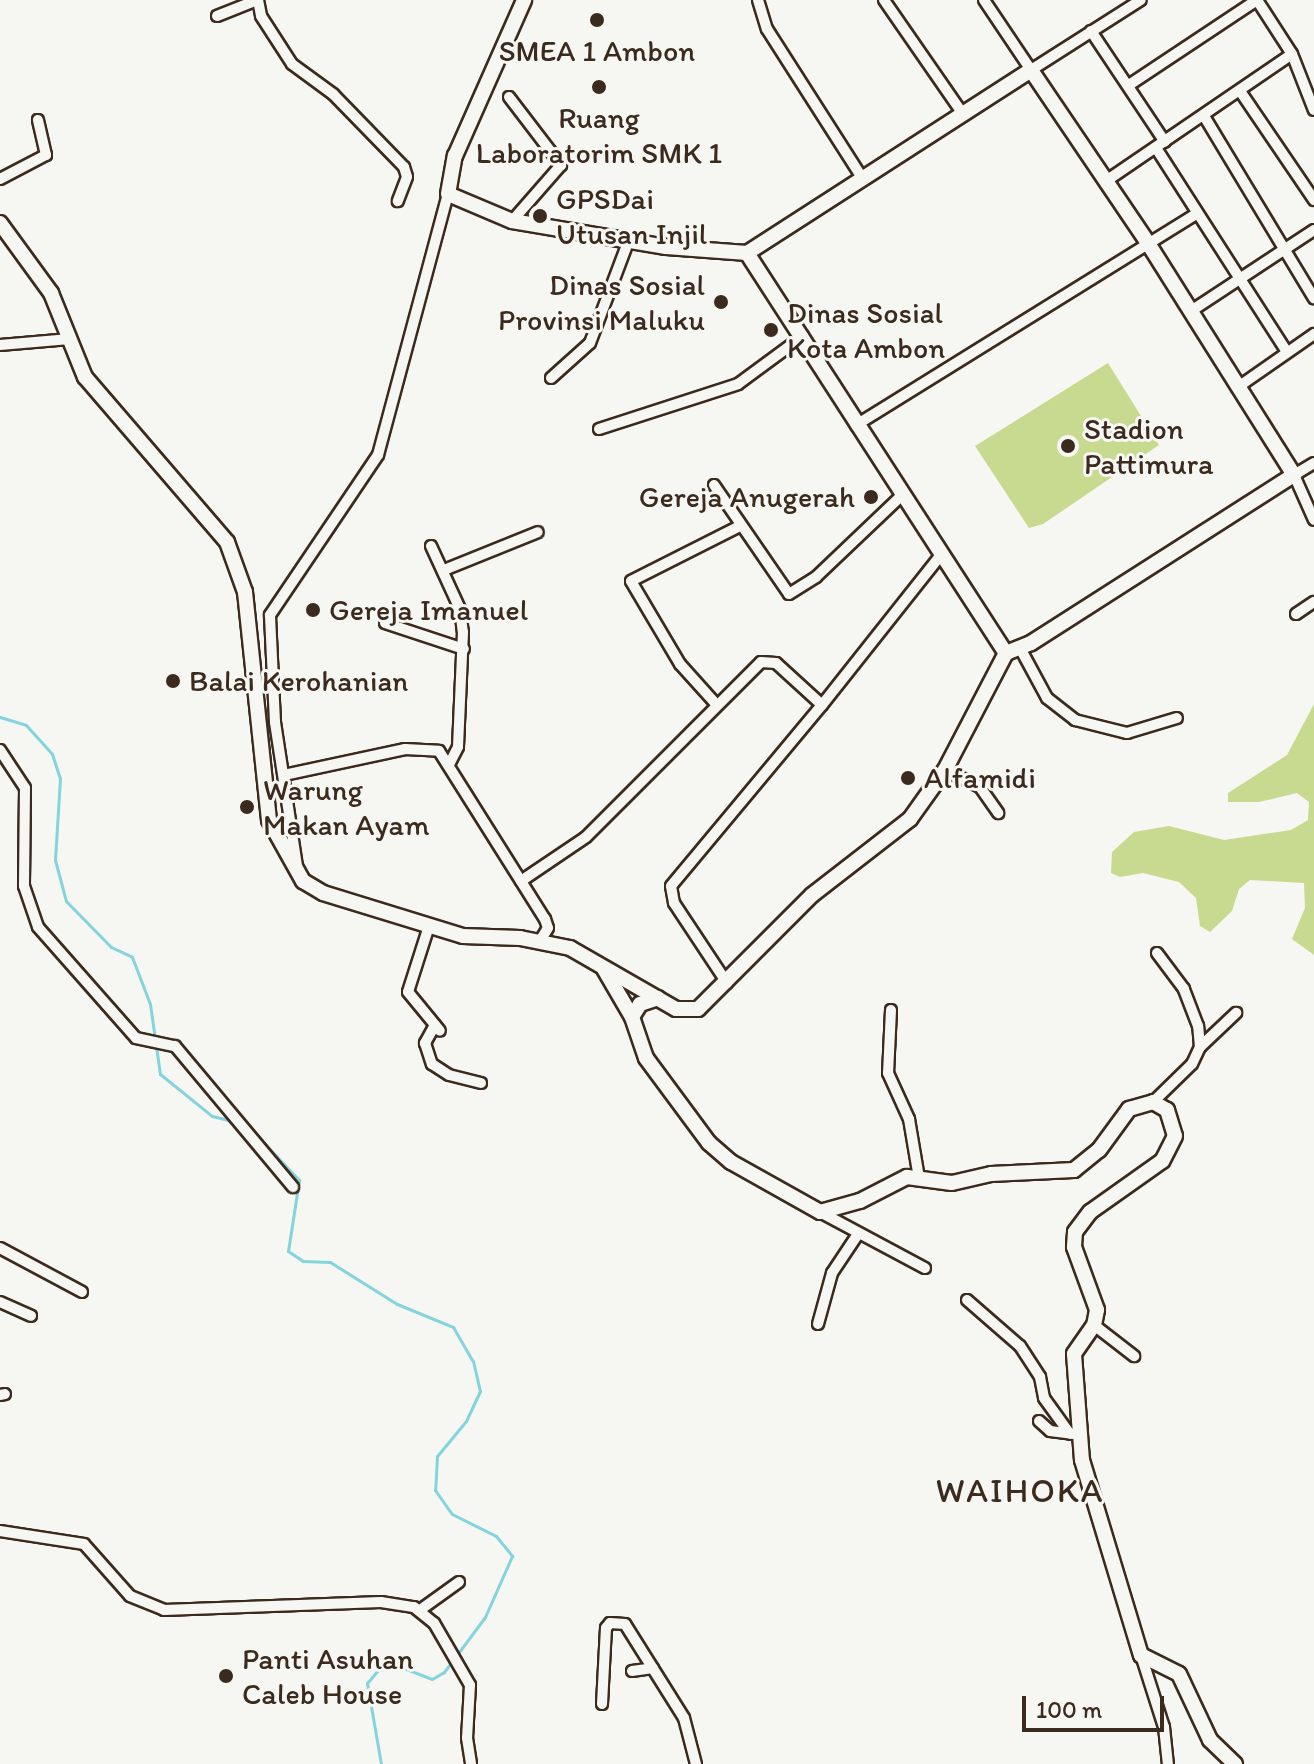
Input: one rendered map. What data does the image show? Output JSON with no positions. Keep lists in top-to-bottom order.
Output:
{
  "districts": ["WAIHOKA"],
  "places": [
    "SMEA 1 Ambon",
    "Ruang Laboratorim SMK 1",
    "GPSDai Utusan Injil",
    "Dinas Sosial Provinsi Maluku",
    "Dinas Sosial Kota Ambon",
    "Stadion Pattimura",
    "Gereja Anugerah",
    "Gereja Imanuel",
    "Balai Kerohanian",
    "Alfamidi",
    "Warung Makan Ayam",
    "Panti Asuhan Caleb House"
  ],
  "scale_bar": "100 m"
}
